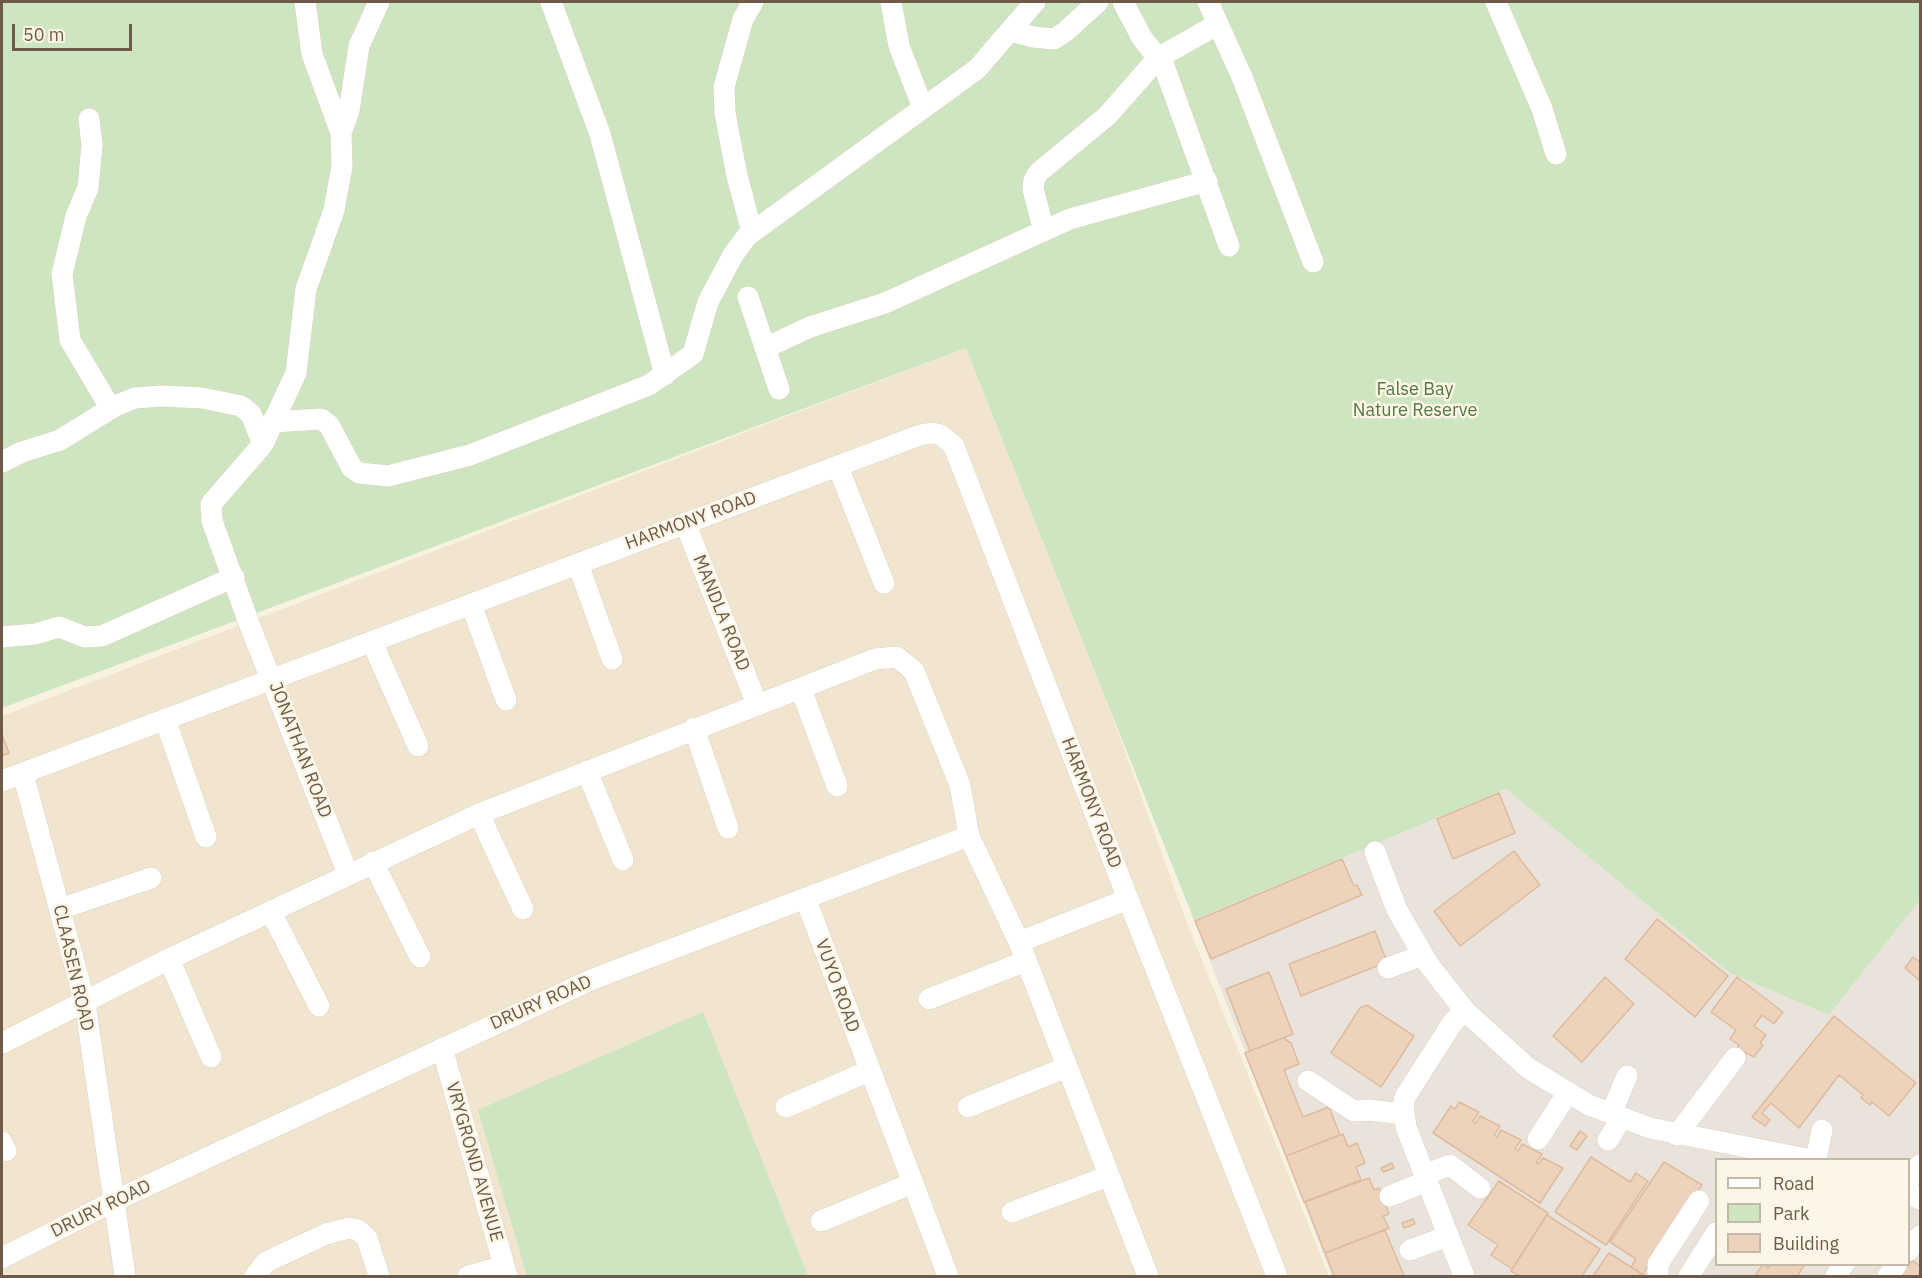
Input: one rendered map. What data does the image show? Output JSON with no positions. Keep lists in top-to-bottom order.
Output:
{
  "streets": {
    "street": [
      "HARMONY ROAD",
      "MANDLA ROAD",
      "JONATHAN ROAD",
      "CLAASEN ROAD",
      "VUYO ROAD",
      "DRURY ROAD",
      "VRYGROND AVENUE"
    ]
  },
  "crossings": [
    ["HARMONY ROAD", "MANDLA ROAD"],
    ["HARMONY ROAD", "JONATHAN ROAD"],
    ["HARMONY ROAD", "CLAASEN ROAD"],
    ["CLAASEN ROAD", "DRURY ROAD"],
    ["VUYO ROAD", "DRURY ROAD"],
    ["DRURY ROAD", "VRYGROND AVENUE"]
  ],
  "parks": ["False Bay Nature Reserve"],
  "legend": ["Road", "Park", "Building"],
  "scale_bar": "50 m"
}
